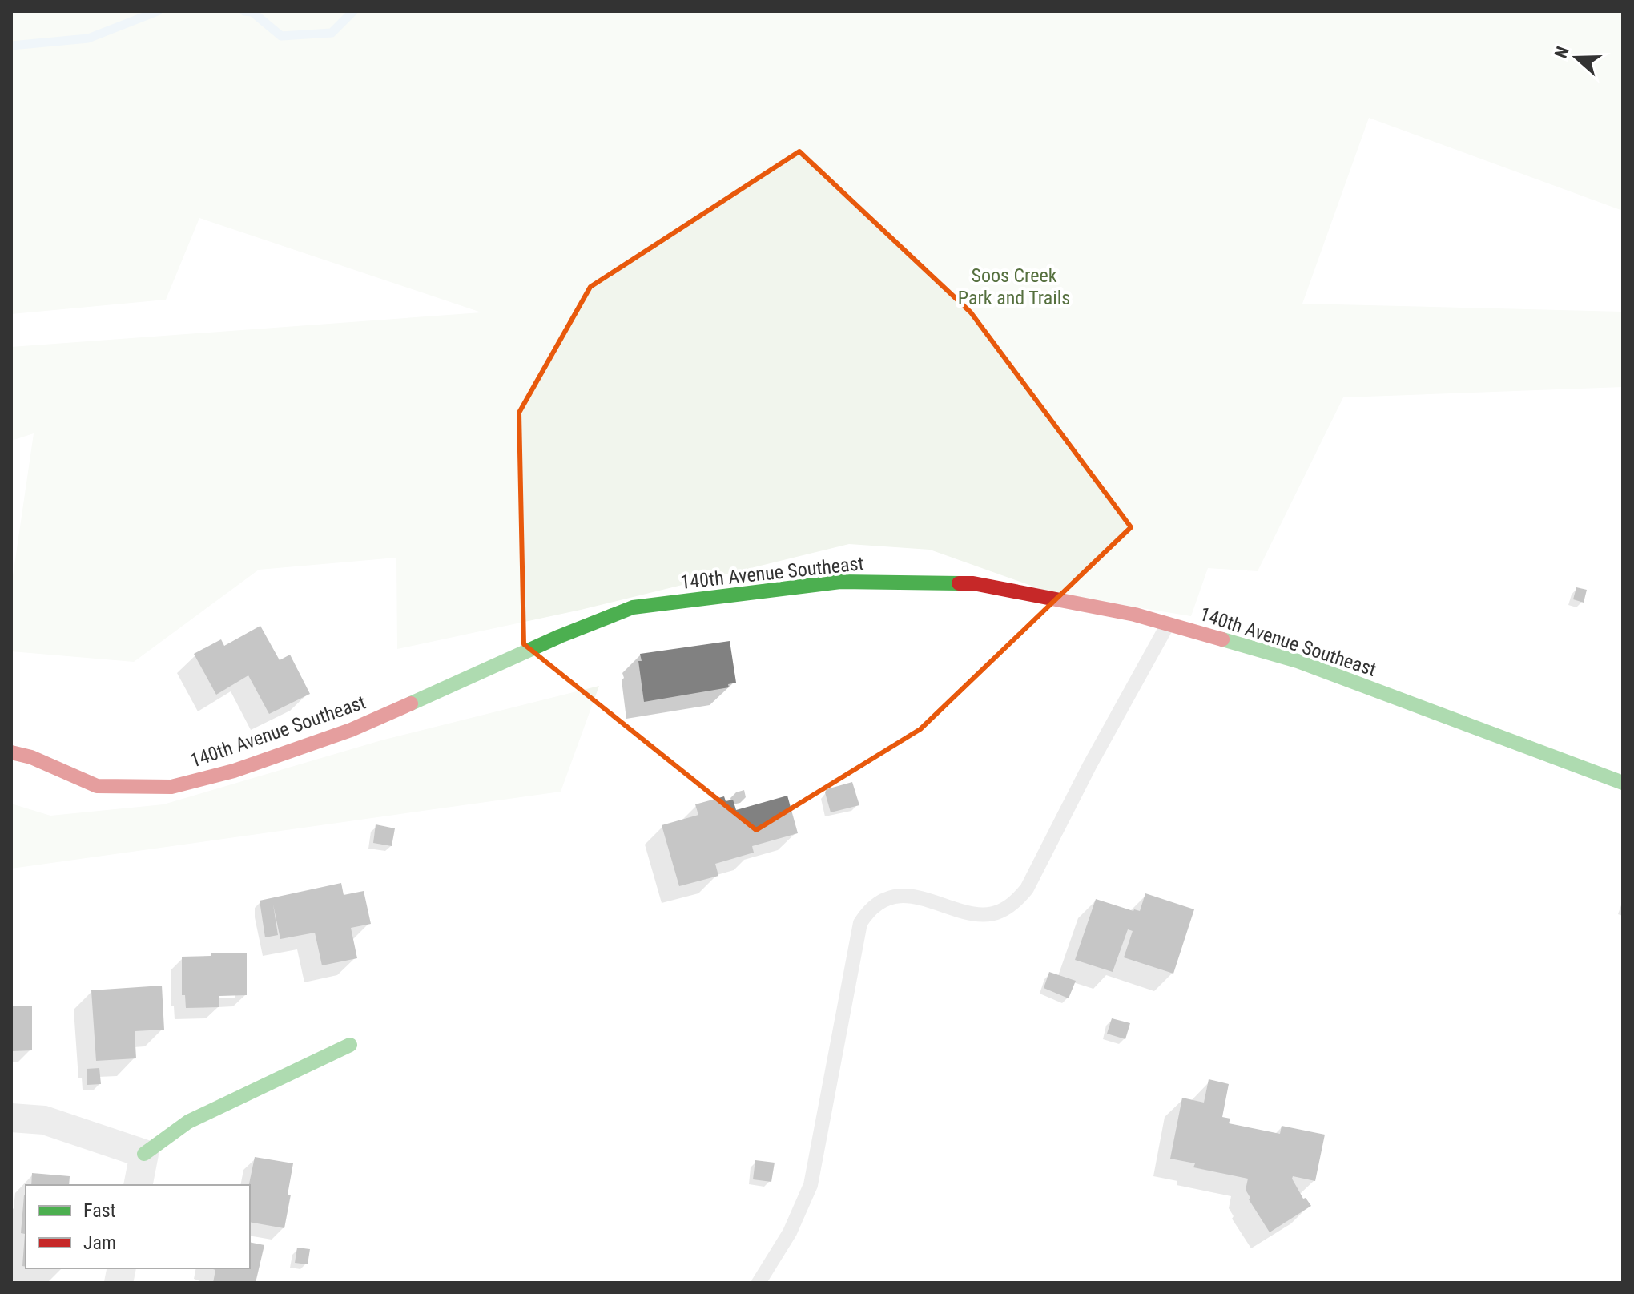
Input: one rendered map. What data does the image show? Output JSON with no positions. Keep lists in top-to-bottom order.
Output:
{
  "streets": {
    "street": ["140th Avenue Southeast"]
  },
  "parks": ["Soos Creek Park and Trails"],
  "legend": ["Fast", "Jam"],
  "north": "left"
}
